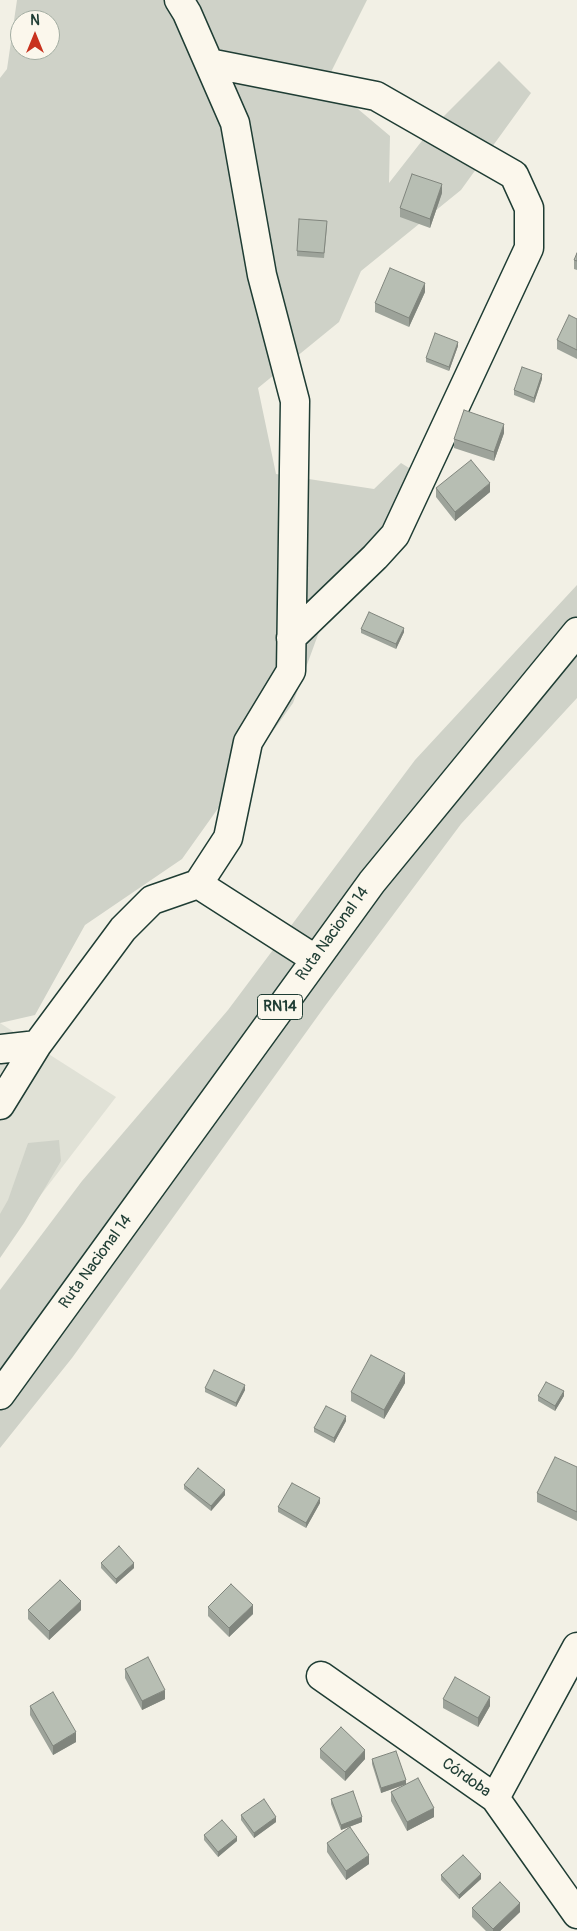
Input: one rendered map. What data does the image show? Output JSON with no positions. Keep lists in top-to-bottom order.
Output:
{
  "streets": {
    "main road": ["Ruta Nacional 14", "RN14", "Córdoba"]
  },
  "north": "top"
}
